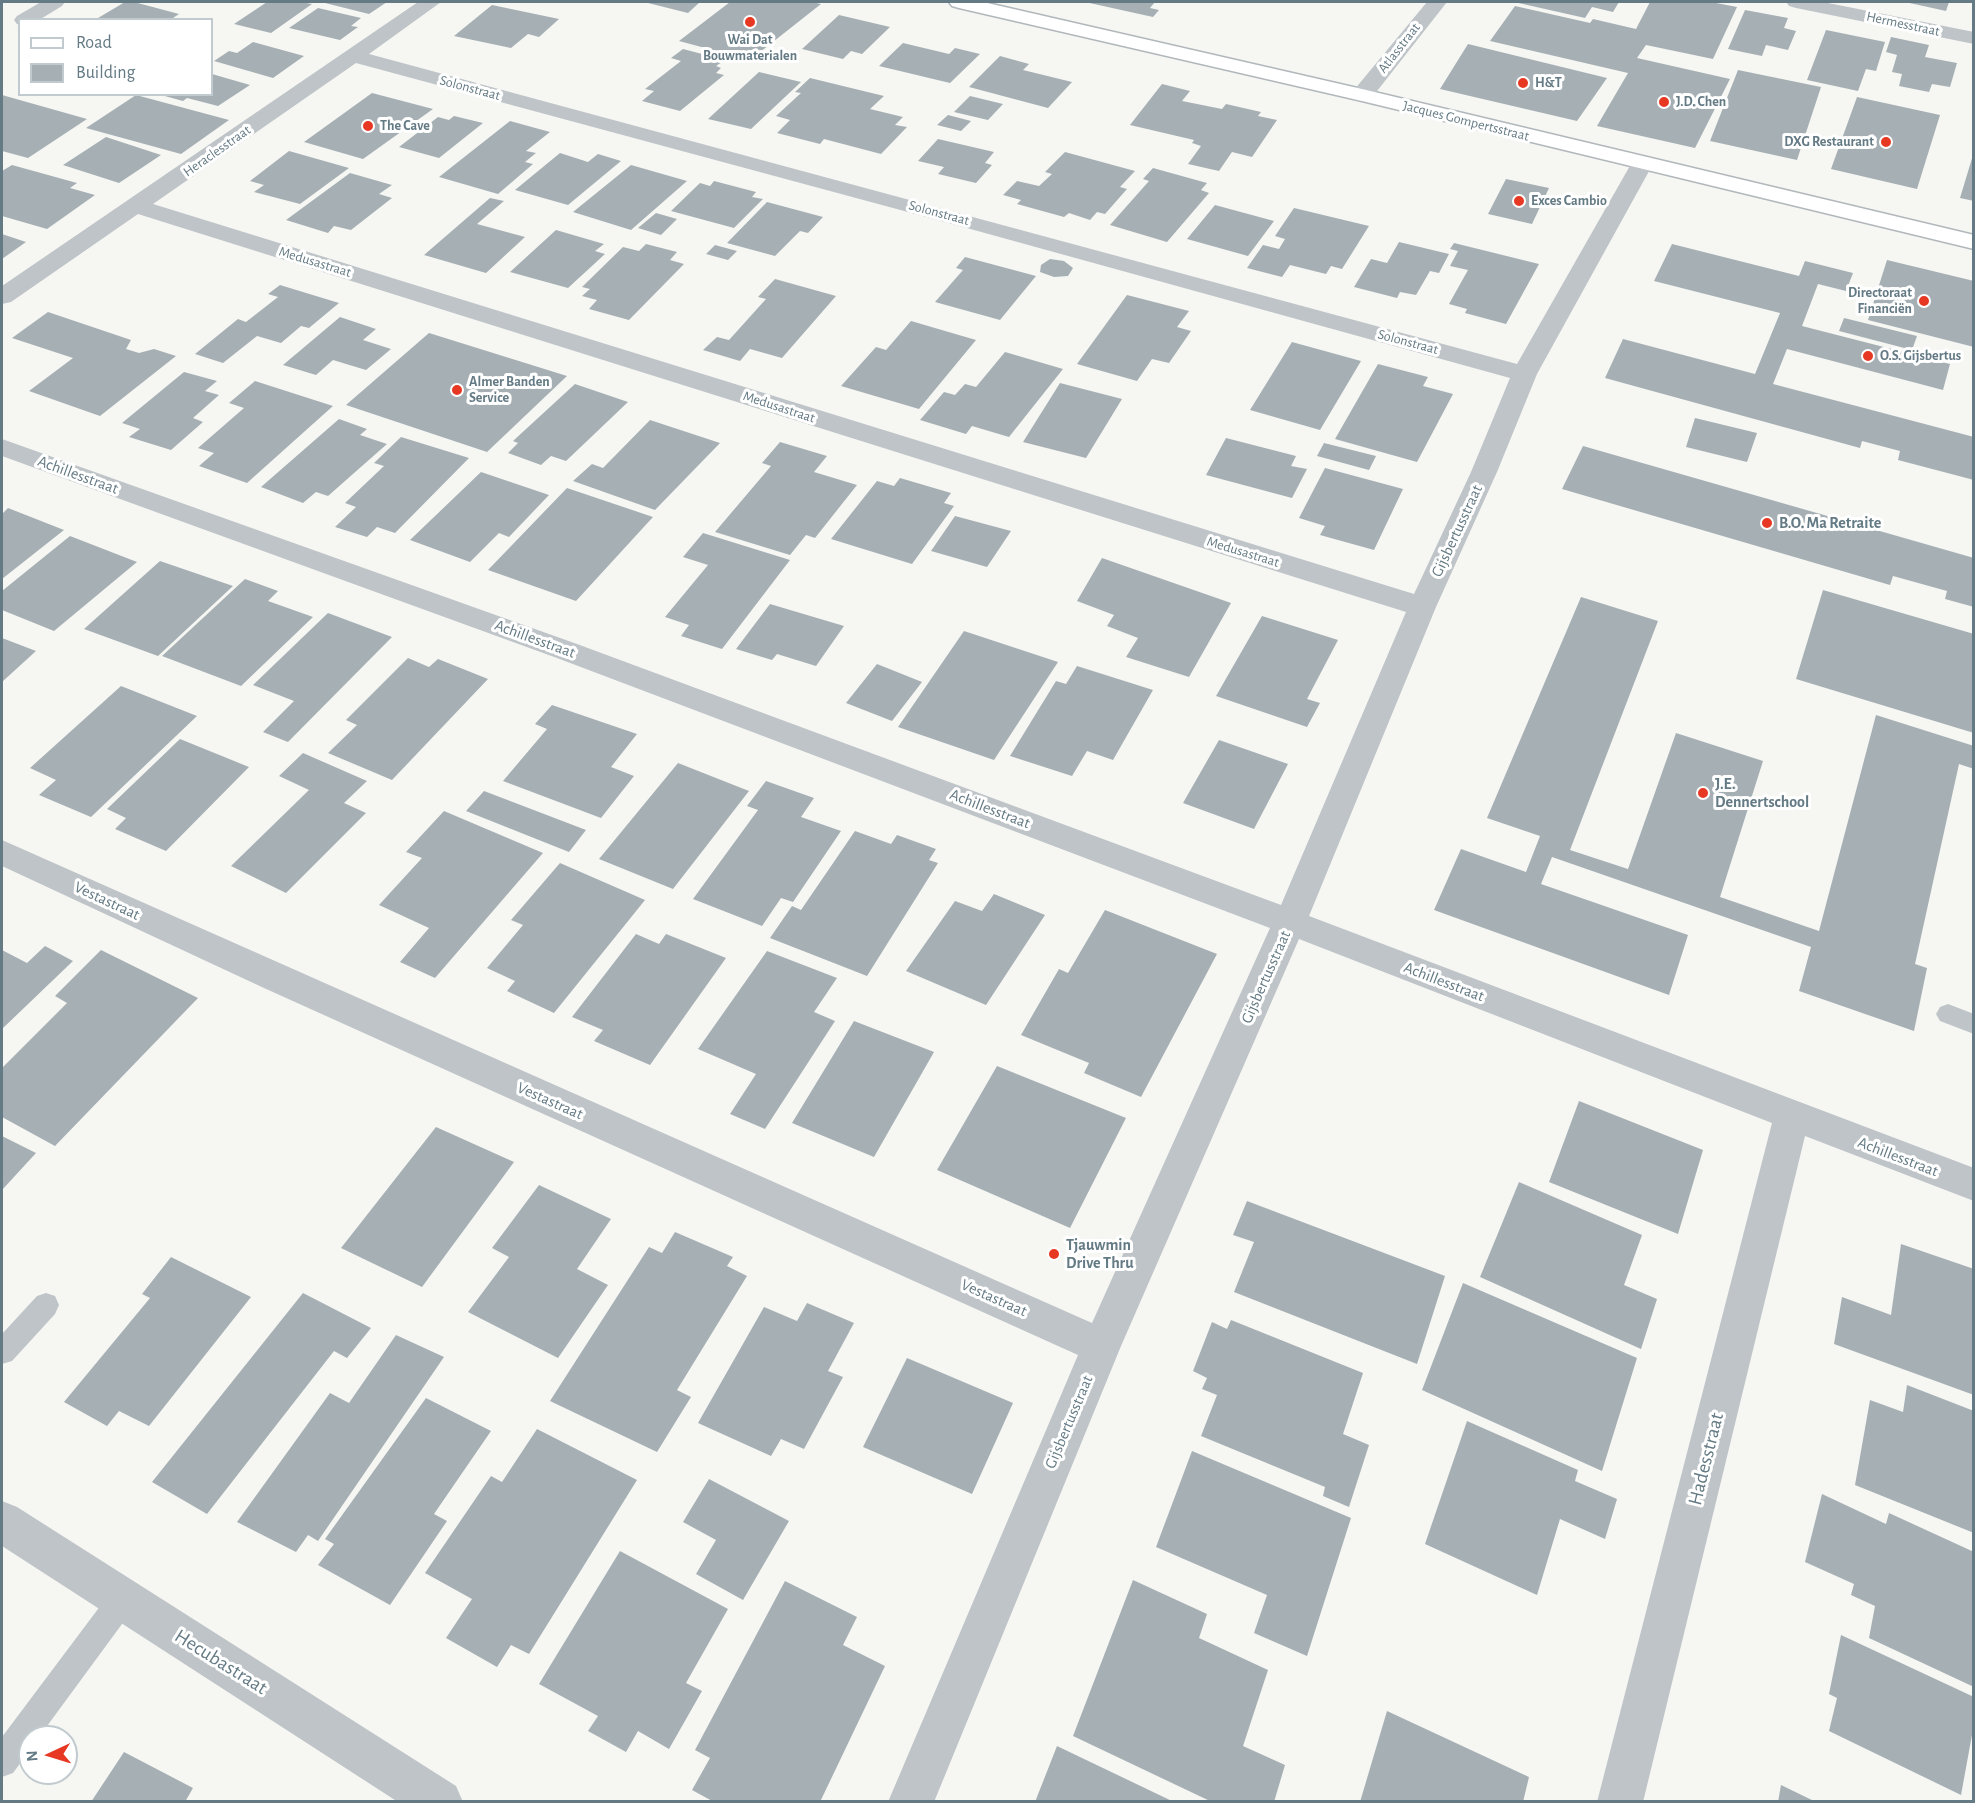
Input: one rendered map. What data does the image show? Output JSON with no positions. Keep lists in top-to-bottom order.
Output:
{
  "streets": {
    "street": [
      "Hermesstraat",
      "Atlasstraat",
      "Solonstraat",
      "Jacques Gompertsstraat",
      "Heraclesstraat",
      "Medusastraat",
      "Achillesstraat",
      "Gijsbertusstraat",
      "Vestastraat",
      "Hadesstraat",
      "Hecubastraat"
    ]
  },
  "crossings": [
    ["Atlasstraat", "Jacques Gompertsstraat"],
    ["Solonstraat", "Heraclesstraat"],
    ["Solonstraat", "Gijsbertusstraat"],
    ["Jacques Gompertsstraat", "Gijsbertusstraat"],
    ["Heraclesstraat", "Medusastraat"],
    ["Medusastraat", "Gijsbertusstraat"],
    ["Achillesstraat", "Gijsbertusstraat"],
    ["Achillesstraat", "Hadesstraat"],
    ["Gijsbertusstraat", "Vestastraat"]
  ],
  "places": [
    "Wai Dat Bouwmaterialen",
    "H&T",
    "J.D. Chen",
    "The Cave",
    "DXG Restaurant",
    "Exces Cambio",
    "Directoraat Financiën",
    "O.S. Gijsbertus",
    "Almer Banden Service",
    "B.O. Ma Retraite",
    "J.E. Dennertschool",
    "Tjauwmin Drive Thru"
  ],
  "legend": ["Road", "Building"],
  "north": "left"
}
